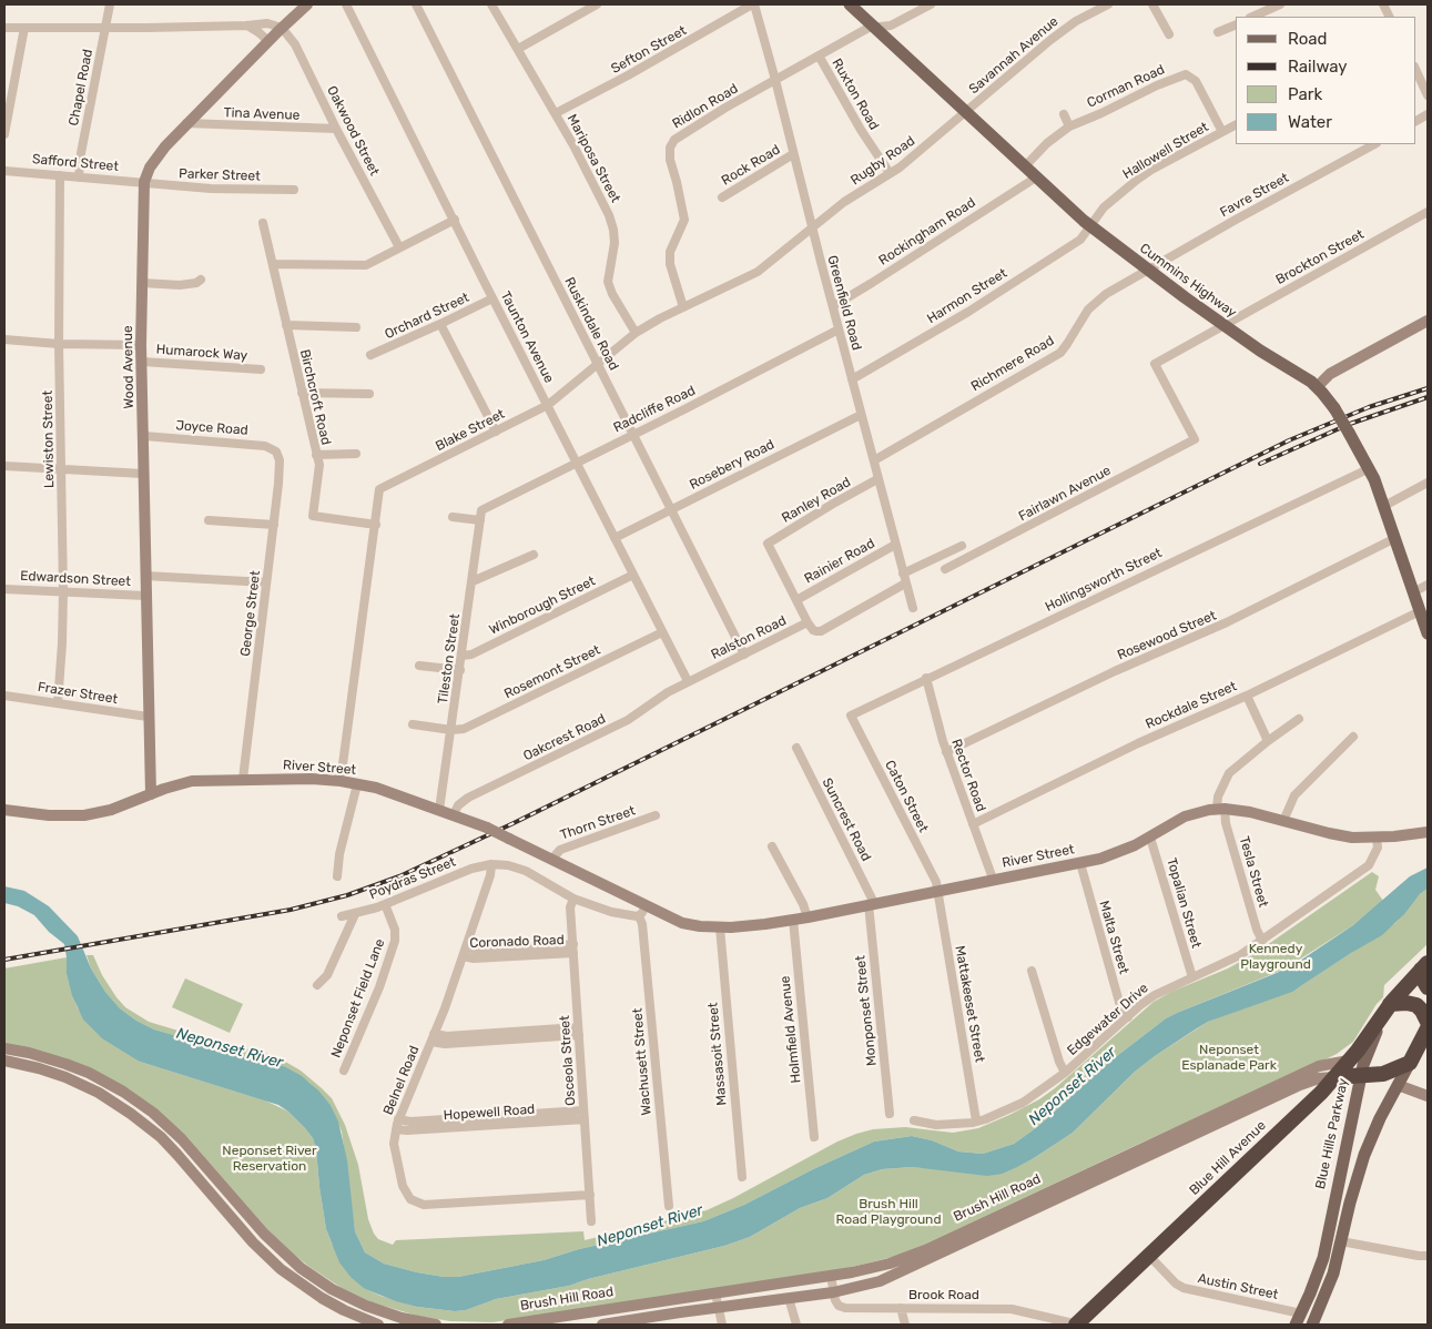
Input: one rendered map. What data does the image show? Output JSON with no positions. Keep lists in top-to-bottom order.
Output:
{
  "streets": {
    "highway": ["Blue Hills Parkway", "Blue Hill Avenue", "Brush Hill Road"],
    "main road": ["Cummins Highway", "Wood Avenue", "River Street"],
    "street": [
      "Sefton Street",
      "Savannah Avenue",
      "Corman Road",
      "Chapel Road",
      "Ruxton Road",
      "Ridlon Road",
      "Tina Avenue",
      "Oakwood Street",
      "Hallowell Street",
      "Mariposa Street",
      "Rugby Road",
      "Safford Street",
      "Rock Road",
      "Parker Street",
      "Favre Street",
      "Rockingham Road",
      "Brockton Street",
      "Harmon Street",
      "Greenfield Road",
      "Orchard Street",
      "Ruskindale Road",
      "Taunton Avenue",
      "Humarock Way",
      "Richmere Road",
      "Birchcroft Road",
      "Radcliffe Road",
      "Joyce Road",
      "Blake Street",
      "Lewiston Street",
      "Rosebery Road",
      "Fairlawn Avenue",
      "Ranley Road",
      "Rainier Road",
      "Edwardson Street",
      "Hollingsworth Street",
      "Winborough Street",
      "George Street",
      "Rosewood Street",
      "Ralston Road",
      "Tileston Street",
      "Rosemont Street",
      "Frazer Street",
      "Rockdale Street",
      "Oakcrest Road",
      "Rector Road",
      "Caton Street",
      "Suncrest Road",
      "Thorn Street",
      "Tesla Street",
      "Poydras Street",
      "Topalian Street",
      "Malta Street",
      "Coronado Road",
      "Neponset Field Lane",
      "Mattakeeset Street",
      "Monponset Street",
      "Edgewater Drive",
      "Holmfield Avenue",
      "Massasoit Street",
      "Osceola Street",
      "Wachusett Street",
      "Belnel Road",
      "Hopewell Road",
      "Austin Street",
      "Brook Road"
    ]
  },
  "crossings": [
    ["Sefton Street", "Mariposa Street"],
    ["Sefton Street", "Greenfield Road"],
    ["Savannah Avenue", "Rugby Road"],
    ["Savannah Avenue", "Cummins Highway"],
    ["Corman Road", "Hallowell Street"],
    ["Corman Road", "Cummins Highway"],
    ["Chapel Road", "Safford Street"],
    ["Ruxton Road", "Ridlon Road"],
    ["Ruxton Road", "Rugby Road"],
    ["Ridlon Road", "Cummins Highway"],
    ["Ridlon Road", "Greenfield Road"],
    ["Ridlon Road", "Blake Street"],
    ["Tina Avenue", "Oakwood Street"],
    ["Tina Avenue", "Wood Avenue"],
    ["Oakwood Street", "Wood Avenue"],
    ["Hallowell Street", "Cummins Highway"],
    ["Hallowell Street", "Harmon Street"],
    ["Mariposa Street", "Blake Street"],
    ["Rugby Road", "Cummins Highway"],
    ["Rugby Road", "Greenfield Road"],
    ["Rugby Road", "Blake Street"],
    ["Safford Street", "Parker Street"],
    ["Safford Street", "Wood Avenue"],
    ["Safford Street", "Lewiston Street"],
    ["Rock Road", "Greenfield Road"],
    ["Parker Street", "Wood Avenue"],
    ["Favre Street", "Cummins Highway"],
    ["Favre Street", "Richmere Road"],
    ["Rockingham Road", "Cummins Highway"],
    ["Rockingham Road", "Greenfield Road"],
    ["Brockton Street", "Cummins Highway"],
    ["Brockton Street", "Fairlawn Avenue"],
    ["Cummins Highway", "Harmon Street"],
    ["Cummins Highway", "Richmere Road"],
    ["Cummins Highway", "Hollingsworth Street"],
    ["Cummins Highway", "Rosewood Street"],
    ["Cummins Highway", "Rockdale Street"],
    ["Harmon Street", "Greenfield Road"],
    ["Greenfield Road", "Richmere Road"],
    ["Greenfield Road", "Radcliffe Road"],
    ["Greenfield Road", "Blake Street"],
    ["Greenfield Road", "Rosebery Road"],
    ["Greenfield Road", "Ranley Road"],
    ["Greenfield Road", "Rainier Road"],
    ["Greenfield Road", "Ralston Road"],
    ["Orchard Street", "Taunton Avenue"],
    ["Ruskindale Road", "Radcliffe Road"],
    ["Ruskindale Road", "Blake Street"],
    ["Ruskindale Road", "Rosebery Road"],
    ["Ruskindale Road", "Ralston Road"],
    ["Taunton Avenue", "Radcliffe Road"],
    ["Taunton Avenue", "Blake Street"],
    ["Taunton Avenue", "Rosebery Road"],
    ["Taunton Avenue", "Winborough Street"],
    ["Taunton Avenue", "Ralston Road"],
    ["Taunton Avenue", "Rosemont Street"],
    ["Taunton Avenue", "Oakcrest Road"],
    ["Humarock Way", "Wood Avenue"],
    ["Wood Avenue", "Joyce Road"],
    ["Wood Avenue", "Edwardson Street"],
    ["Wood Avenue", "Frazer Street"],
    ["Wood Avenue", "River Street"],
    ["Birchcroft Road", "Blake Street"],
    ["Radcliffe Road", "Tileston Street"],
    ["Joyce Road", "George Street"],
    ["Blake Street", "River Street"],
    ["Lewiston Street", "Edwardson Street"],
    ["Lewiston Street", "Frazer Street"],
    ["Ranley Road", "Rainier Road"],
    ["Hollingsworth Street", "Rector Road"],
    ["Hollingsworth Street", "Caton Street"],
    ["Winborough Street", "Tileston Street"],
    ["George Street", "River Street"],
    ["Rosewood Street", "Rector Road"],
    ["Ralston Road", "Oakcrest Road"],
    ["Tileston Street", "Rosemont Street"],
    ["Tileston Street", "River Street"],
    ["Rockdale Street", "Rector Road"],
    ["Oakcrest Road", "River Street"],
    ["River Street", "Rector Road"],
    ["River Street", "Caton Street"],
    ["River Street", "Suncrest Road"],
    ["River Street", "Thorn Street"],
    ["River Street", "Tesla Street"],
    ["River Street", "Topalian Street"],
    ["River Street", "Malta Street"],
    ["River Street", "Mattakeeset Street"],
    ["River Street", "Monponset Street"],
    ["River Street", "Edgewater Drive"],
    ["River Street", "Holmfield Avenue"],
    ["River Street", "Massasoit Street"],
    ["Caton Street", "Mattakeeset Street"],
    ["Suncrest Road", "Monponset Street"],
    ["Tesla Street", "Edgewater Drive"],
    ["Poydras Street", "Neponset Field Lane"],
    ["Poydras Street", "Belnel Road"],
    ["Topalian Street", "Edgewater Drive"],
    ["Malta Street", "Edgewater Drive"],
    ["Coronado Road", "Osceola Street"],
    ["Coronado Road", "Belnel Road"],
    ["Mattakeeset Street", "Edgewater Drive"],
    ["Osceola Street", "Belnel Road"],
    ["Osceola Street", "Hopewell Road"],
    ["Belnel Road", "Hopewell Road"],
    ["Blue Hills Parkway", "Blue Hill Avenue"],
    ["Blue Hills Parkway", "Brush Hill Road"],
    ["Blue Hills Parkway", "Austin Street"],
    ["Blue Hill Avenue", "Brush Hill Road"],
    ["Blue Hill Avenue", "Austin Street"],
    ["Blue Hill Avenue", "Brook Road"],
    ["Brush Hill Road", "Brook Road"]
  ],
  "water": ["Neponset River"],
  "parks": [
    "Kennedy Playground",
    "Neponset Esplanade Park",
    "Neponset River Reservation",
    "Brush Hill Road Playground"
  ],
  "legend": [
    "Road",
    "Railway",
    "Park",
    "Water"
  ]
}
